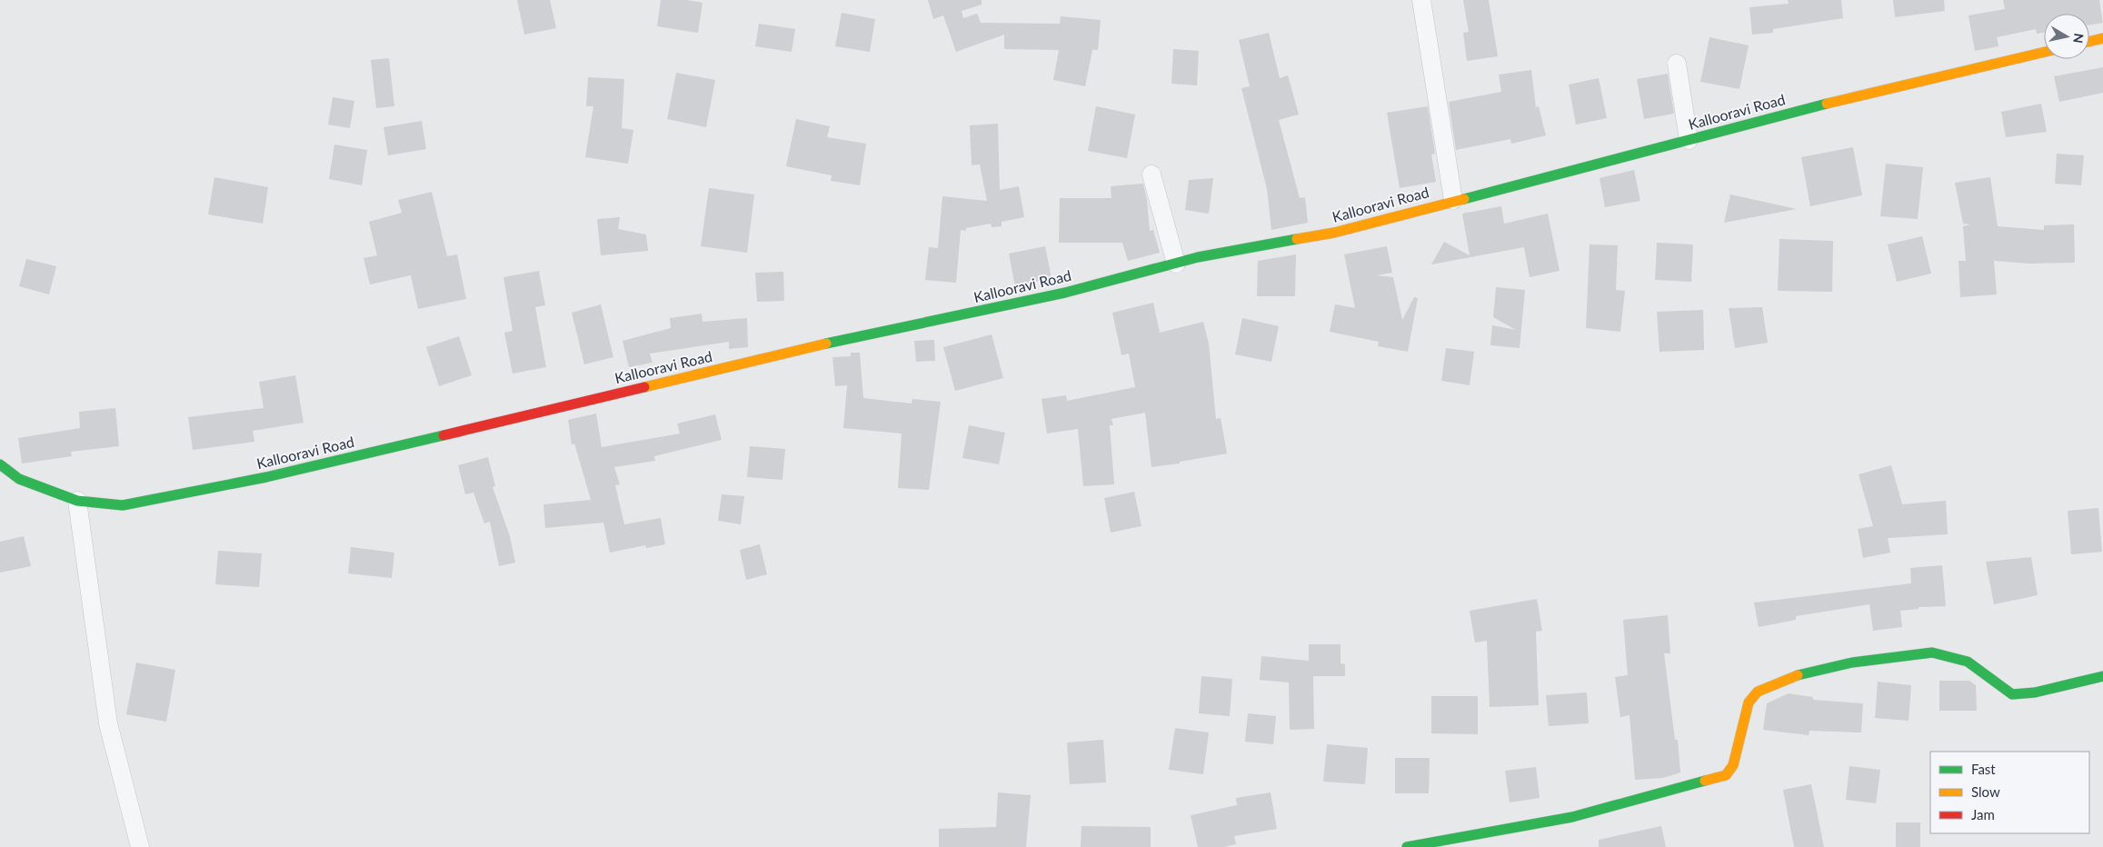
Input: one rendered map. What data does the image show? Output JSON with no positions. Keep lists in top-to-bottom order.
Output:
{
  "streets": {
    "main road": ["Kallooravi Road"]
  },
  "legend": ["Fast", "Slow", "Jam"],
  "north": "right"
}
